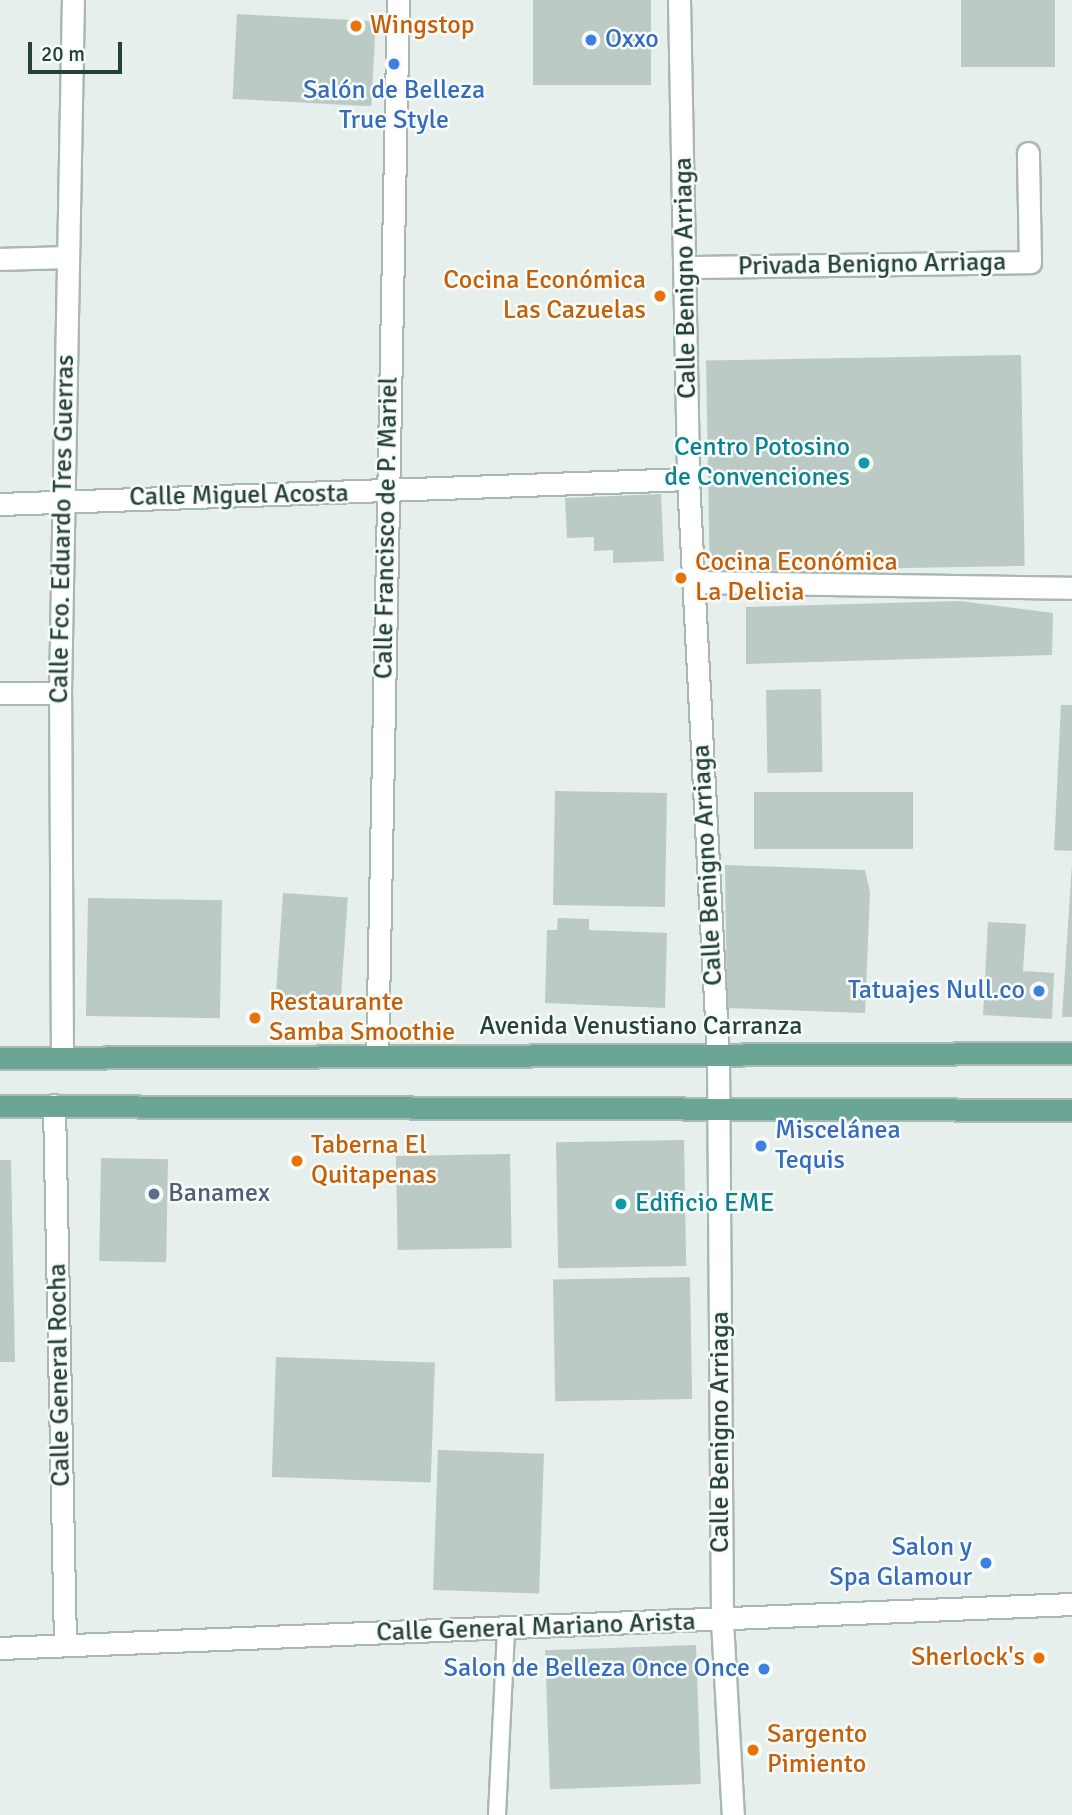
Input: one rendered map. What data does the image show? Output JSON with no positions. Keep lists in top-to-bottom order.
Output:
{
  "streets": {
    "main road": ["Avenida Venustiano Carranza"],
    "street": [
      "Privada Benigno Arriaga",
      "Calle Benigno Arriaga",
      "Calle Miguel Acosta",
      "Calle Francisco de P. Mariel",
      "Calle Fco. Eduardo Tres Guerras",
      "Calle General Rocha",
      "Calle General Mariano Arista"
    ]
  },
  "crossings": [
    ["Privada Benigno Arriaga", "Calle Benigno Arriaga"],
    ["Calle Benigno Arriaga", "Calle Miguel Acosta"],
    ["Calle Benigno Arriaga", "Avenida Venustiano Carranza"],
    ["Calle Benigno Arriaga", "Calle General Mariano Arista"],
    ["Calle Miguel Acosta", "Calle Francisco de P. Mariel"],
    ["Calle Miguel Acosta", "Calle Fco. Eduardo Tres Guerras"],
    ["Calle Francisco de P. Mariel", "Avenida Venustiano Carranza"],
    ["Calle Fco. Eduardo Tres Guerras", "Avenida Venustiano Carranza"],
    ["Calle General Rocha", "Calle General Mariano Arista"]
  ],
  "places": [
    "Wingstop",
    "Oxxo",
    "Salón de Belleza True Style",
    "Cocina Económica Las Cazuelas",
    "Centro Potosino de Convenciones",
    "Cocina Económica La Delicia",
    "Tatuajes Null.co",
    "Restaurante Samba Smoothie",
    "Miscelánea Tequis",
    "Taberna El Quitapenas",
    "Banamex",
    "Edificio EME",
    "Salon y Spa Glamour",
    "Sherlock's",
    "Salon de Belleza Once Once",
    "Sargento Pimiento"
  ],
  "scale_bar": "20 m"
}
